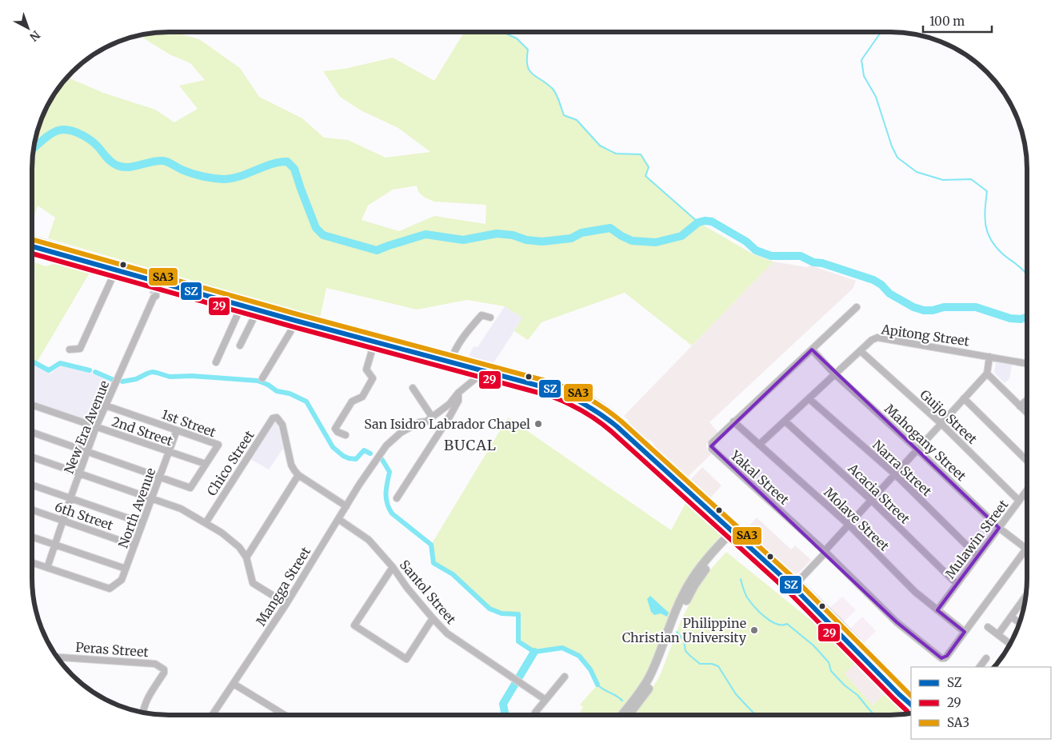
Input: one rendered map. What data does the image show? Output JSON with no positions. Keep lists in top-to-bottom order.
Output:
{
  "streets": {
    "street": [
      "Apitong Street",
      "Guijo Street",
      "1st Street",
      "New Era Avenue",
      "2nd Street",
      "Mahogany Street",
      "Chico Street",
      "Narra Street",
      "Yakal Street",
      "Acacia Street",
      "North Avenue",
      "6th Street",
      "Molave Street",
      "Mulawin Street",
      "Mangga Street",
      "Santol Street",
      "Peras Street"
    ]
  },
  "crossings": [
    ["Apitong Street", "Guijo Street"],
    ["Apitong Street", "Mahogany Street"],
    ["Apitong Street", "Narra Street"],
    ["Apitong Street", "Acacia Street"],
    ["Apitong Street", "Molave Street"],
    ["Guijo Street", "Mulawin Street"],
    ["1st Street", "New Era Avenue"],
    ["1st Street", "2nd Street"],
    ["1st Street", "North Avenue"],
    ["New Era Avenue", "2nd Street"],
    ["New Era Avenue", "North Avenue"],
    ["New Era Avenue", "6th Street"],
    ["2nd Street", "North Avenue"],
    ["Mahogany Street", "Yakal Street"],
    ["Mahogany Street", "Mulawin Street"],
    ["Narra Street", "Mulawin Street"],
    ["Yakal Street", "Molave Street"],
    ["Acacia Street", "Mulawin Street"],
    ["North Avenue", "6th Street"],
    ["Molave Street", "Mulawin Street"],
    ["Mangga Street", "Santol Street"]
  ],
  "districts": ["BUCAL"],
  "places": ["San Isidro Labrador Chapel", "Philippine Christian University"],
  "lines": ["transit line SA3", "transit line SZ", "transit line 29"],
  "legend": ["SZ", "29", "SA3"],
  "scale_bar": "100 m",
  "north": "bottom right"
}
